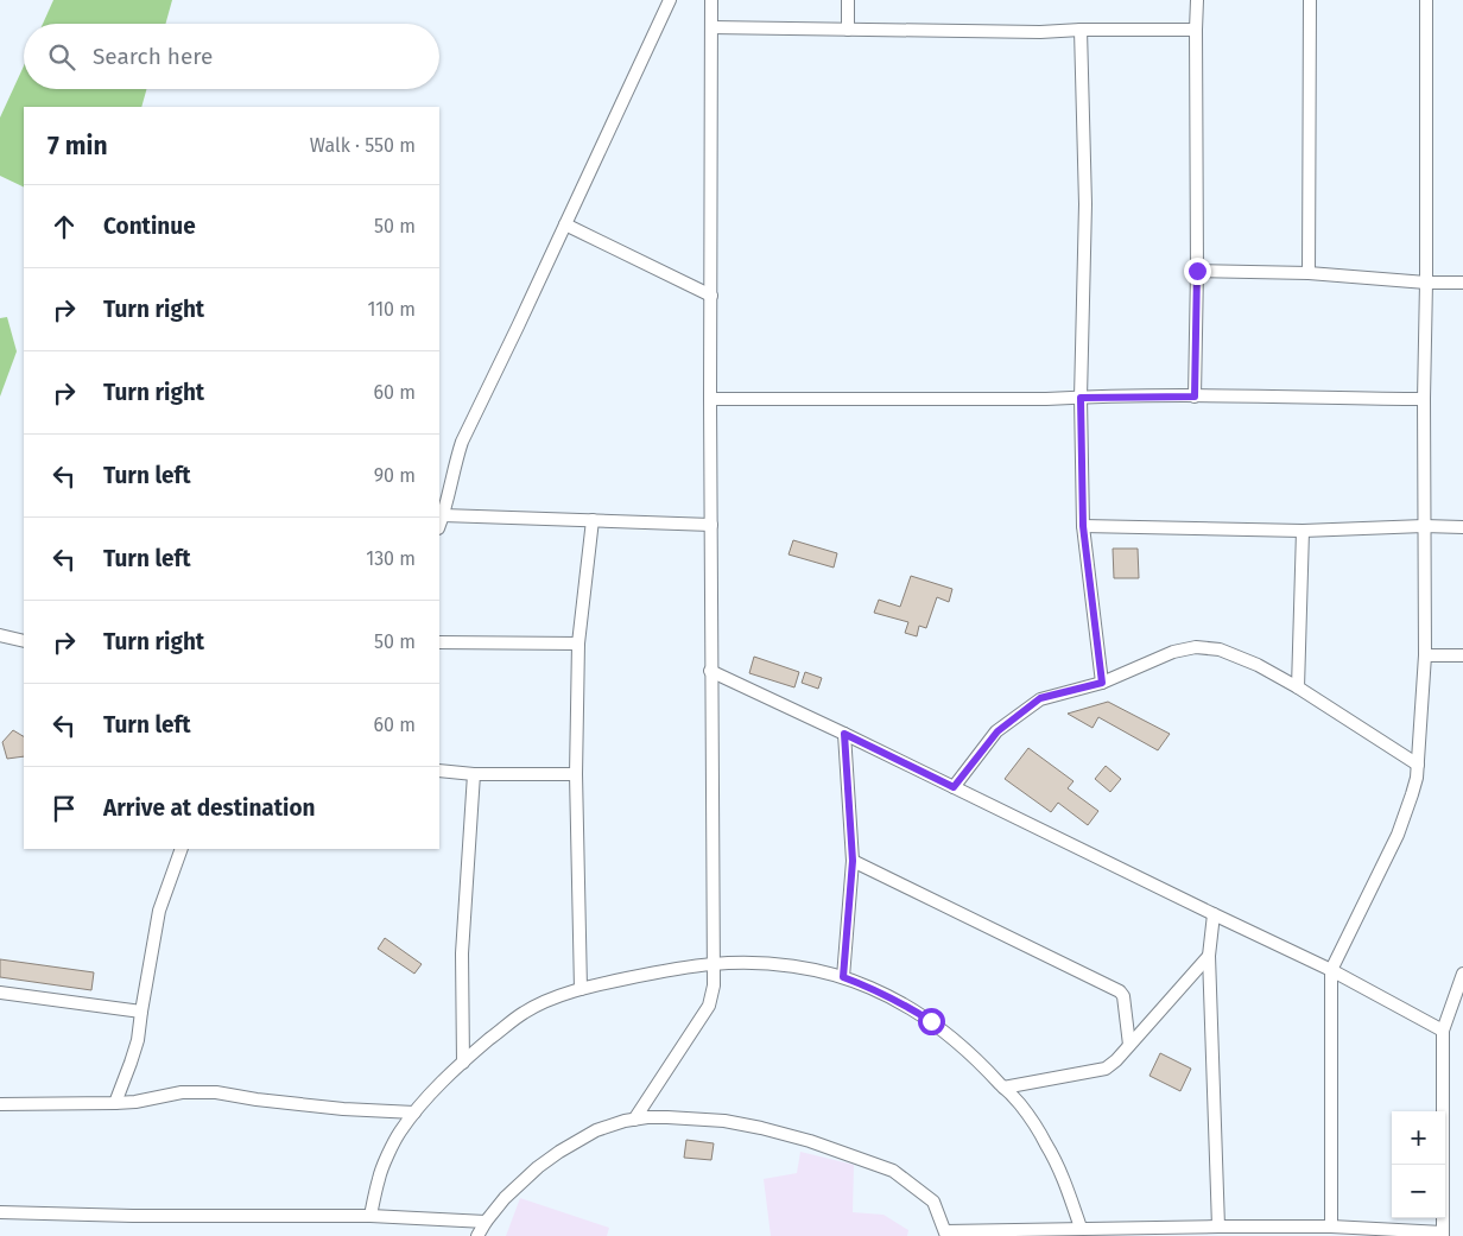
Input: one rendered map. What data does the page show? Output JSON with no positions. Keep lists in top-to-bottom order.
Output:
{
  "page": {
    "search": "Search here",
    "heading": ["7 min", "Walk · 550 m"],
    "list": [
      ["Continue", "50 m"],
      ["Turn right", "110 m"],
      ["Turn right", "60 m"],
      ["Turn left", "90 m"],
      ["Turn left", "130 m"],
      ["Turn right", "50 m"],
      ["Turn left", "60 m"],
      "Arrive at destination"
    ],
    "map_buttons": ["+", "−"]
  }
}
